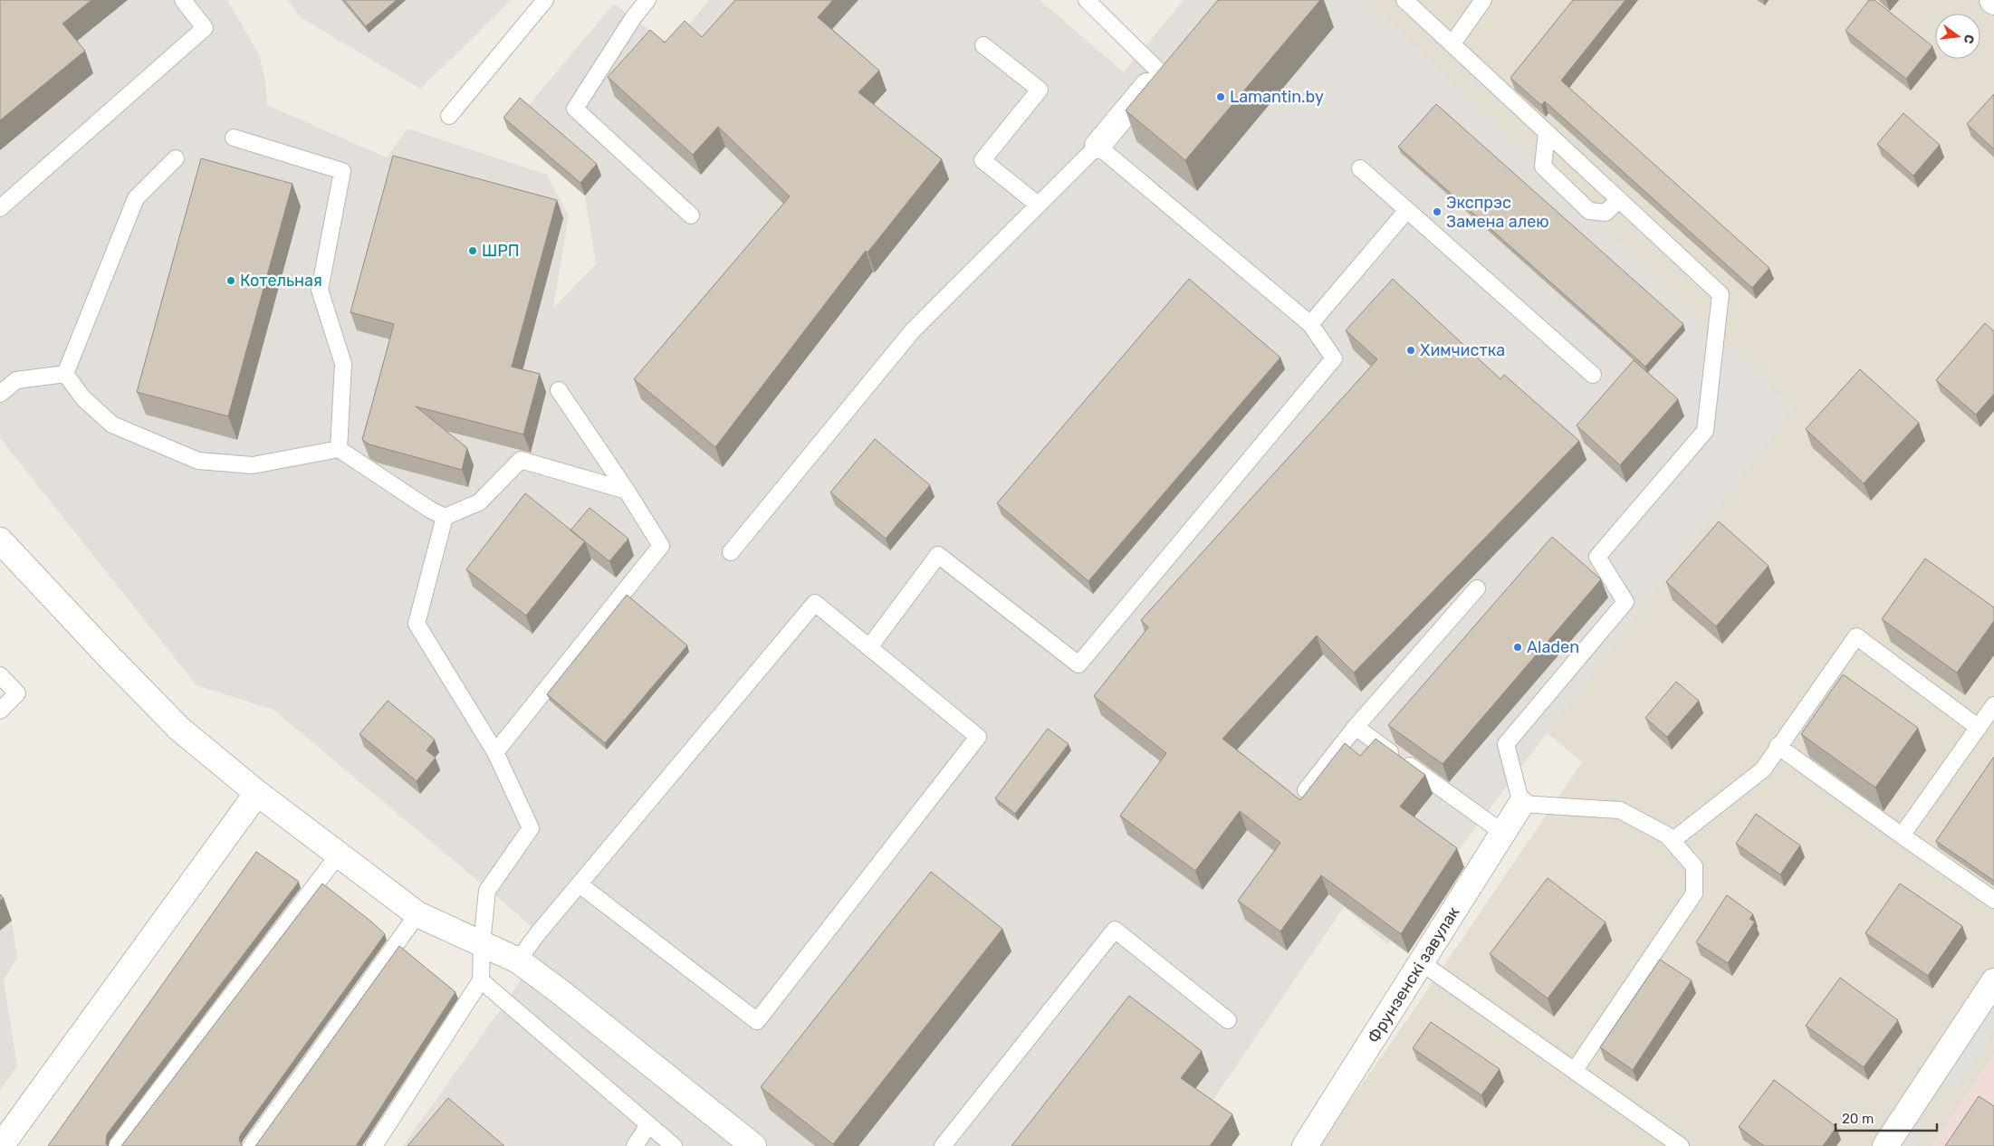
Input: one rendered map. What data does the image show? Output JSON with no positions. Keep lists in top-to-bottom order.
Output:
{
  "streets": {
    "street": ["Фрунзенскі завулак"]
  },
  "places": [
    "Lamantin.by",
    "Экспрэс Замена алею",
    "ШРП",
    "Котельная",
    "Химчистка",
    "Aladen"
  ],
  "scale_bar": "20 m",
  "north": "right"
}
